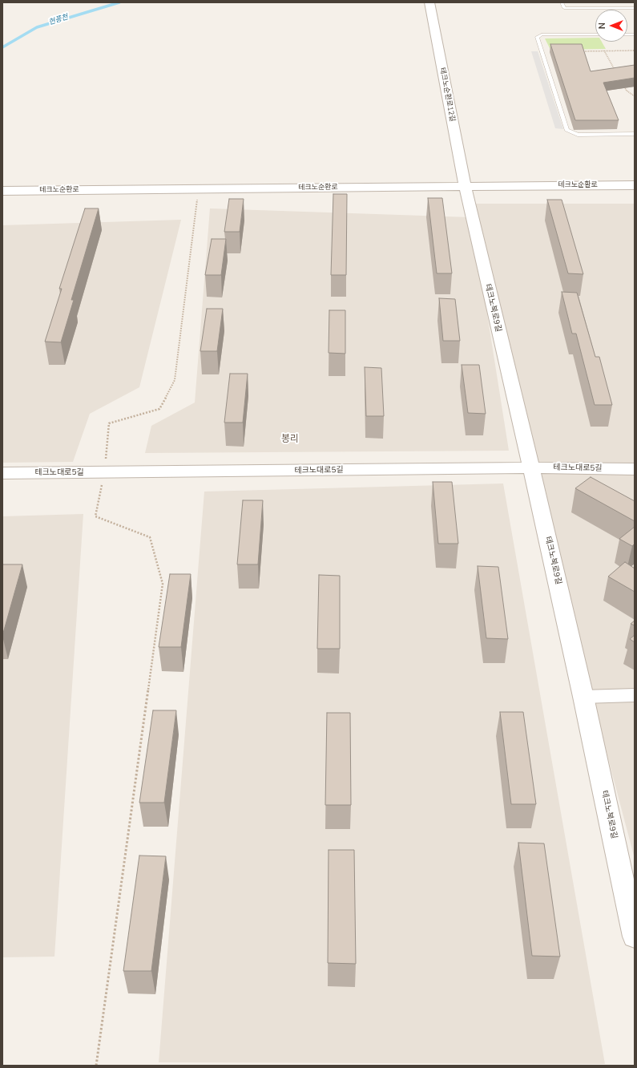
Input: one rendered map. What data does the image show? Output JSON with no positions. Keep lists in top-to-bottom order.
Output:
{
  "streets": {
    "street": [
      "테크노순환로12길",
      "테크노순환로",
      "테크노북로9길",
      "테크노대로5길"
    ]
  },
  "crossings": [
    ["테크노순환로12길", "테크노순환로"],
    ["테크노순환로12길", "테크노북로9길"],
    ["테크노순환로", "테크노북로9길"],
    ["테크노북로9길", "테크노대로5길"]
  ],
  "districts": ["봉리"],
  "water": ["현풍천"],
  "north": "left"
}
